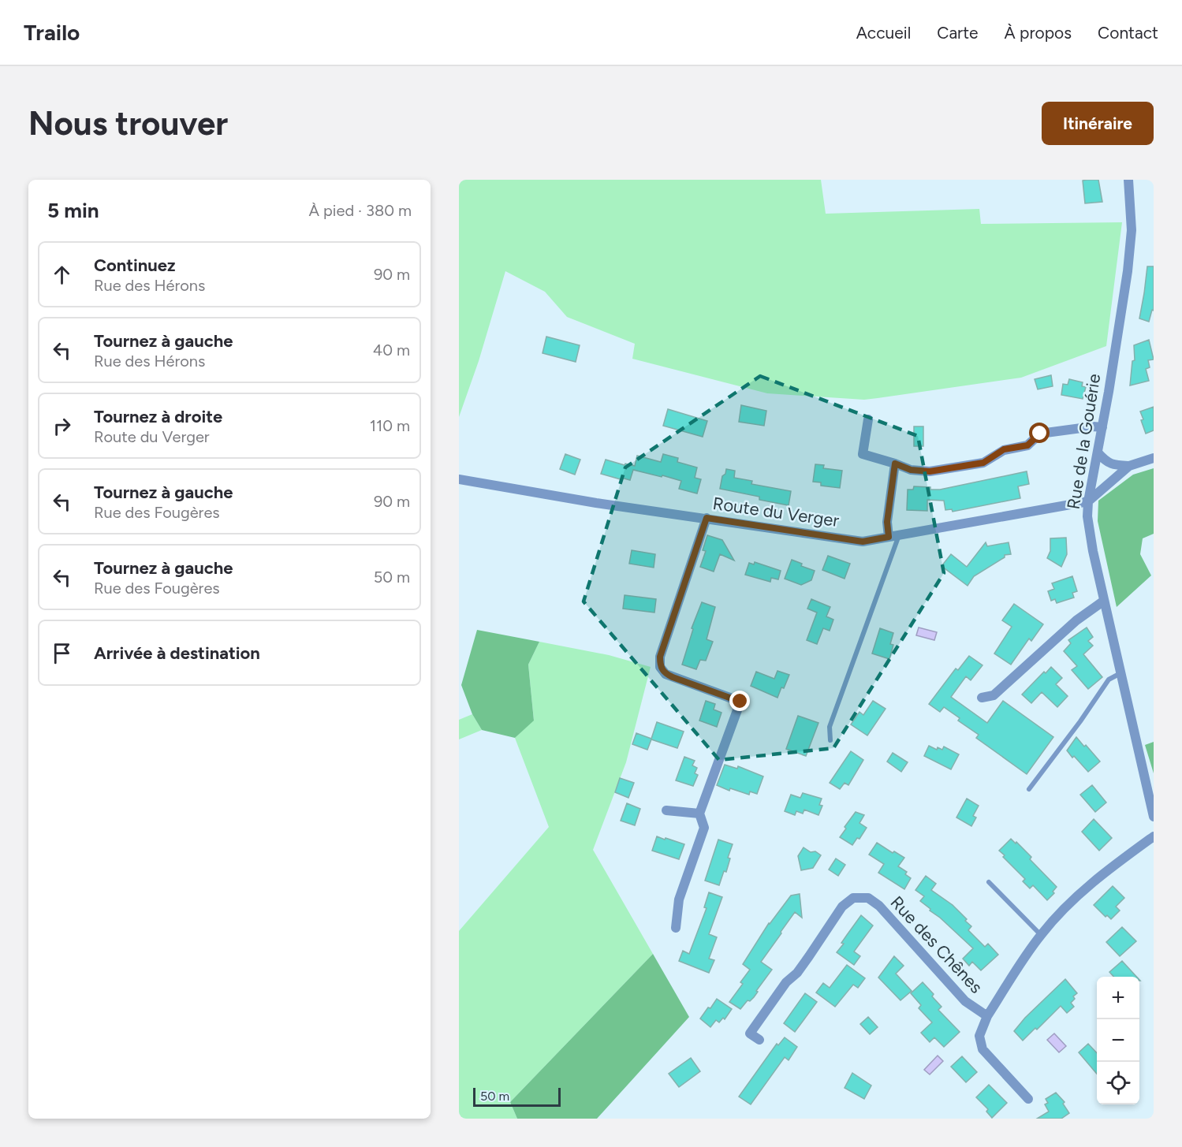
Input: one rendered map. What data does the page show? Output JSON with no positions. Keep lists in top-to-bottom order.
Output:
{
  "streets": {
    "street": ["Rue de la Gouérie", "Route du Verger", "Rue des Chênes"]
  },
  "crossings": [
    ["Rue de la Gouérie", "Route du Verger"]
  ],
  "scale_bar": "50 m",
  "page": {
    "header": "Trailo",
    "nav": [
      "Accueil",
      "Carte",
      "À propos",
      "Contact"
    ],
    "buttons": "Itinéraire",
    "title": "Nous trouver",
    "heading": ["5 min", "À pied · 380 m"],
    "list": [
      ["Continuez", "Rue des Hérons", "90 m"],
      ["Tournez à gauche", "Rue des Hérons", "40 m"],
      ["Tournez à droite", "Route du Verger", "110 m"],
      ["Tournez à gauche", "Rue des Fougères", "90 m"],
      ["Tournez à gauche", "Rue des Fougères", "50 m"],
      "Arrivée à destination"
    ],
    "map_buttons": ["+", "−"],
    "scale": "50 m"
  }
}
